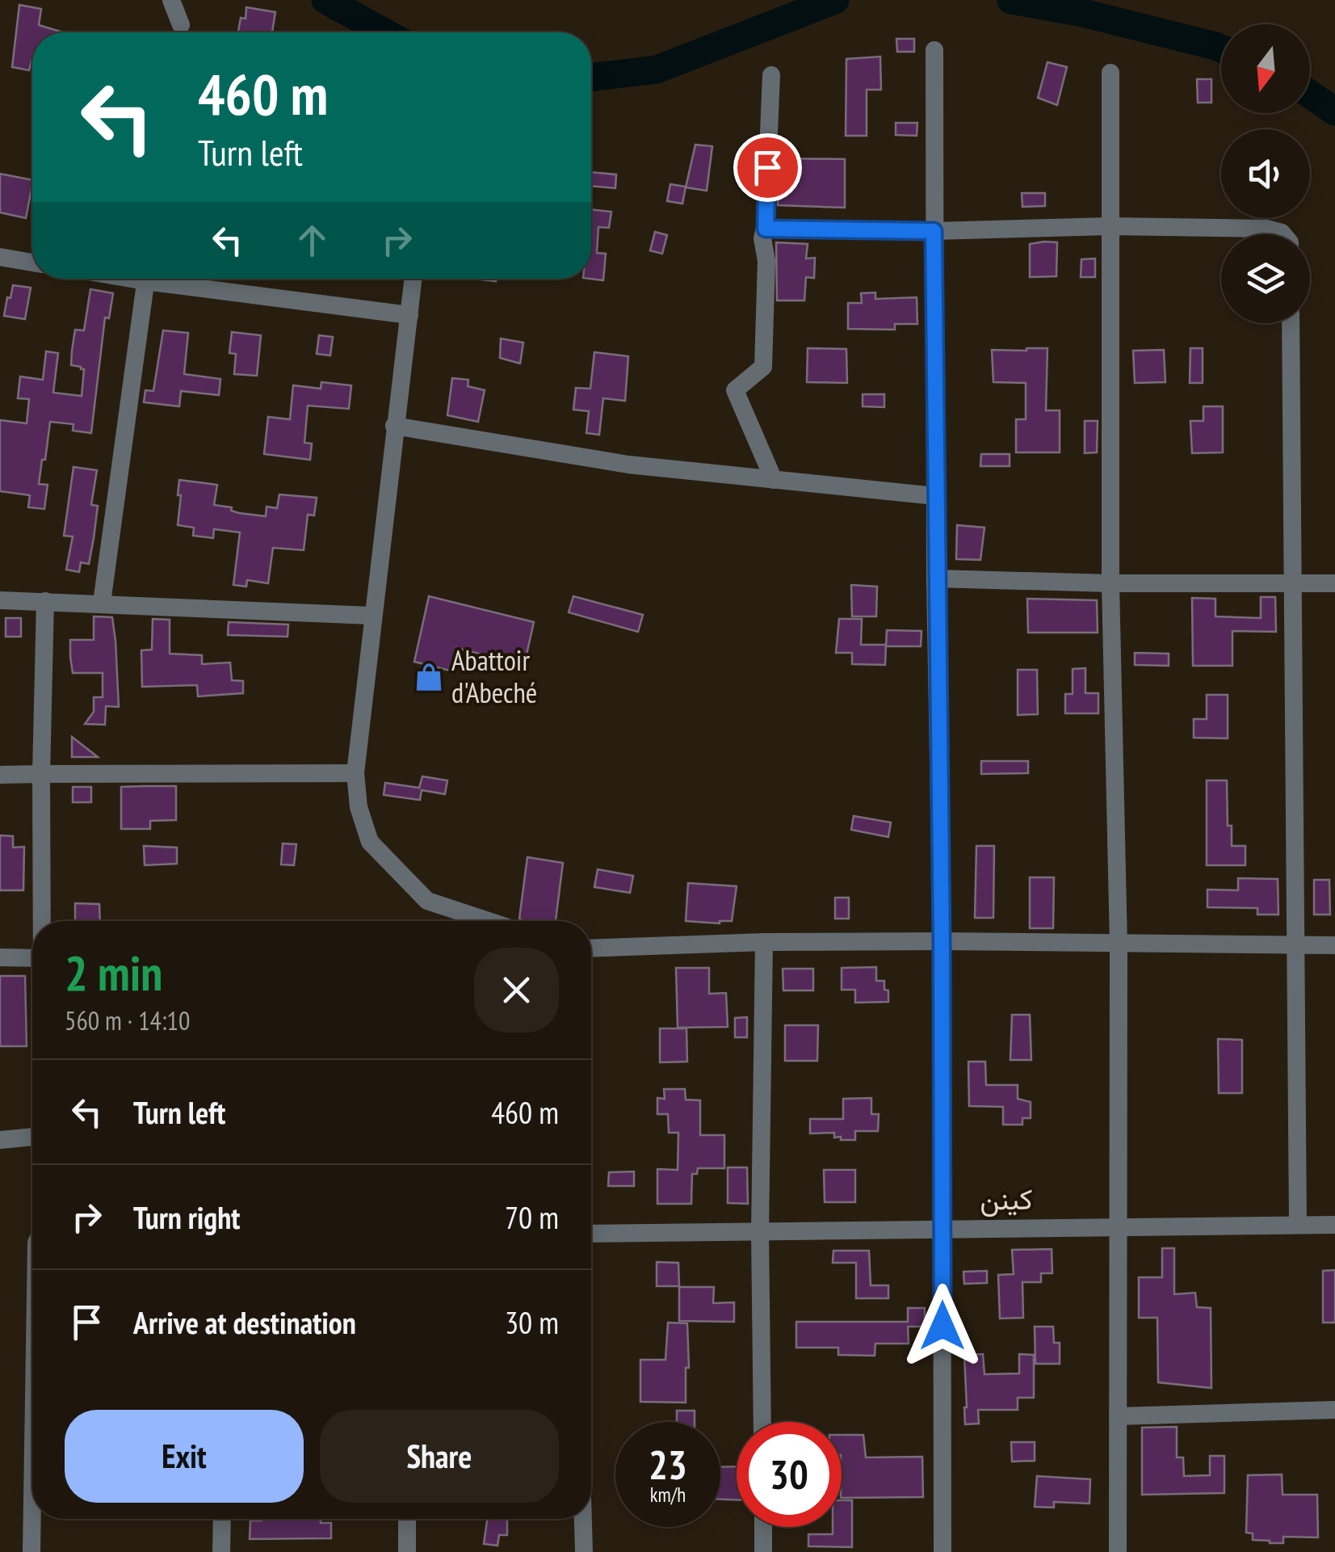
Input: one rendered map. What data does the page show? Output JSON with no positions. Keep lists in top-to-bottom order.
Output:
{
  "streets": {
    "street": ["كينن"]
  },
  "places": {
    "shop": ["Abattoir d'Abeché"]
  },
  "north": "bottom",
  "page": {
    "turn": ["460 m", "Turn left"],
    "heading": ["2 min", "560 m · 14:10"],
    "list": [
      {
        "name": "Turn left",
        "value": "460 m"
      },
      {
        "name": "Turn right",
        "value": "70 m"
      },
      {
        "name": "Arrive at destination",
        "value": "30 m"
      }
    ],
    "buttons": ["Exit", "Share"],
    "speed": "23 km/h",
    "limit": "30"
  }
}
